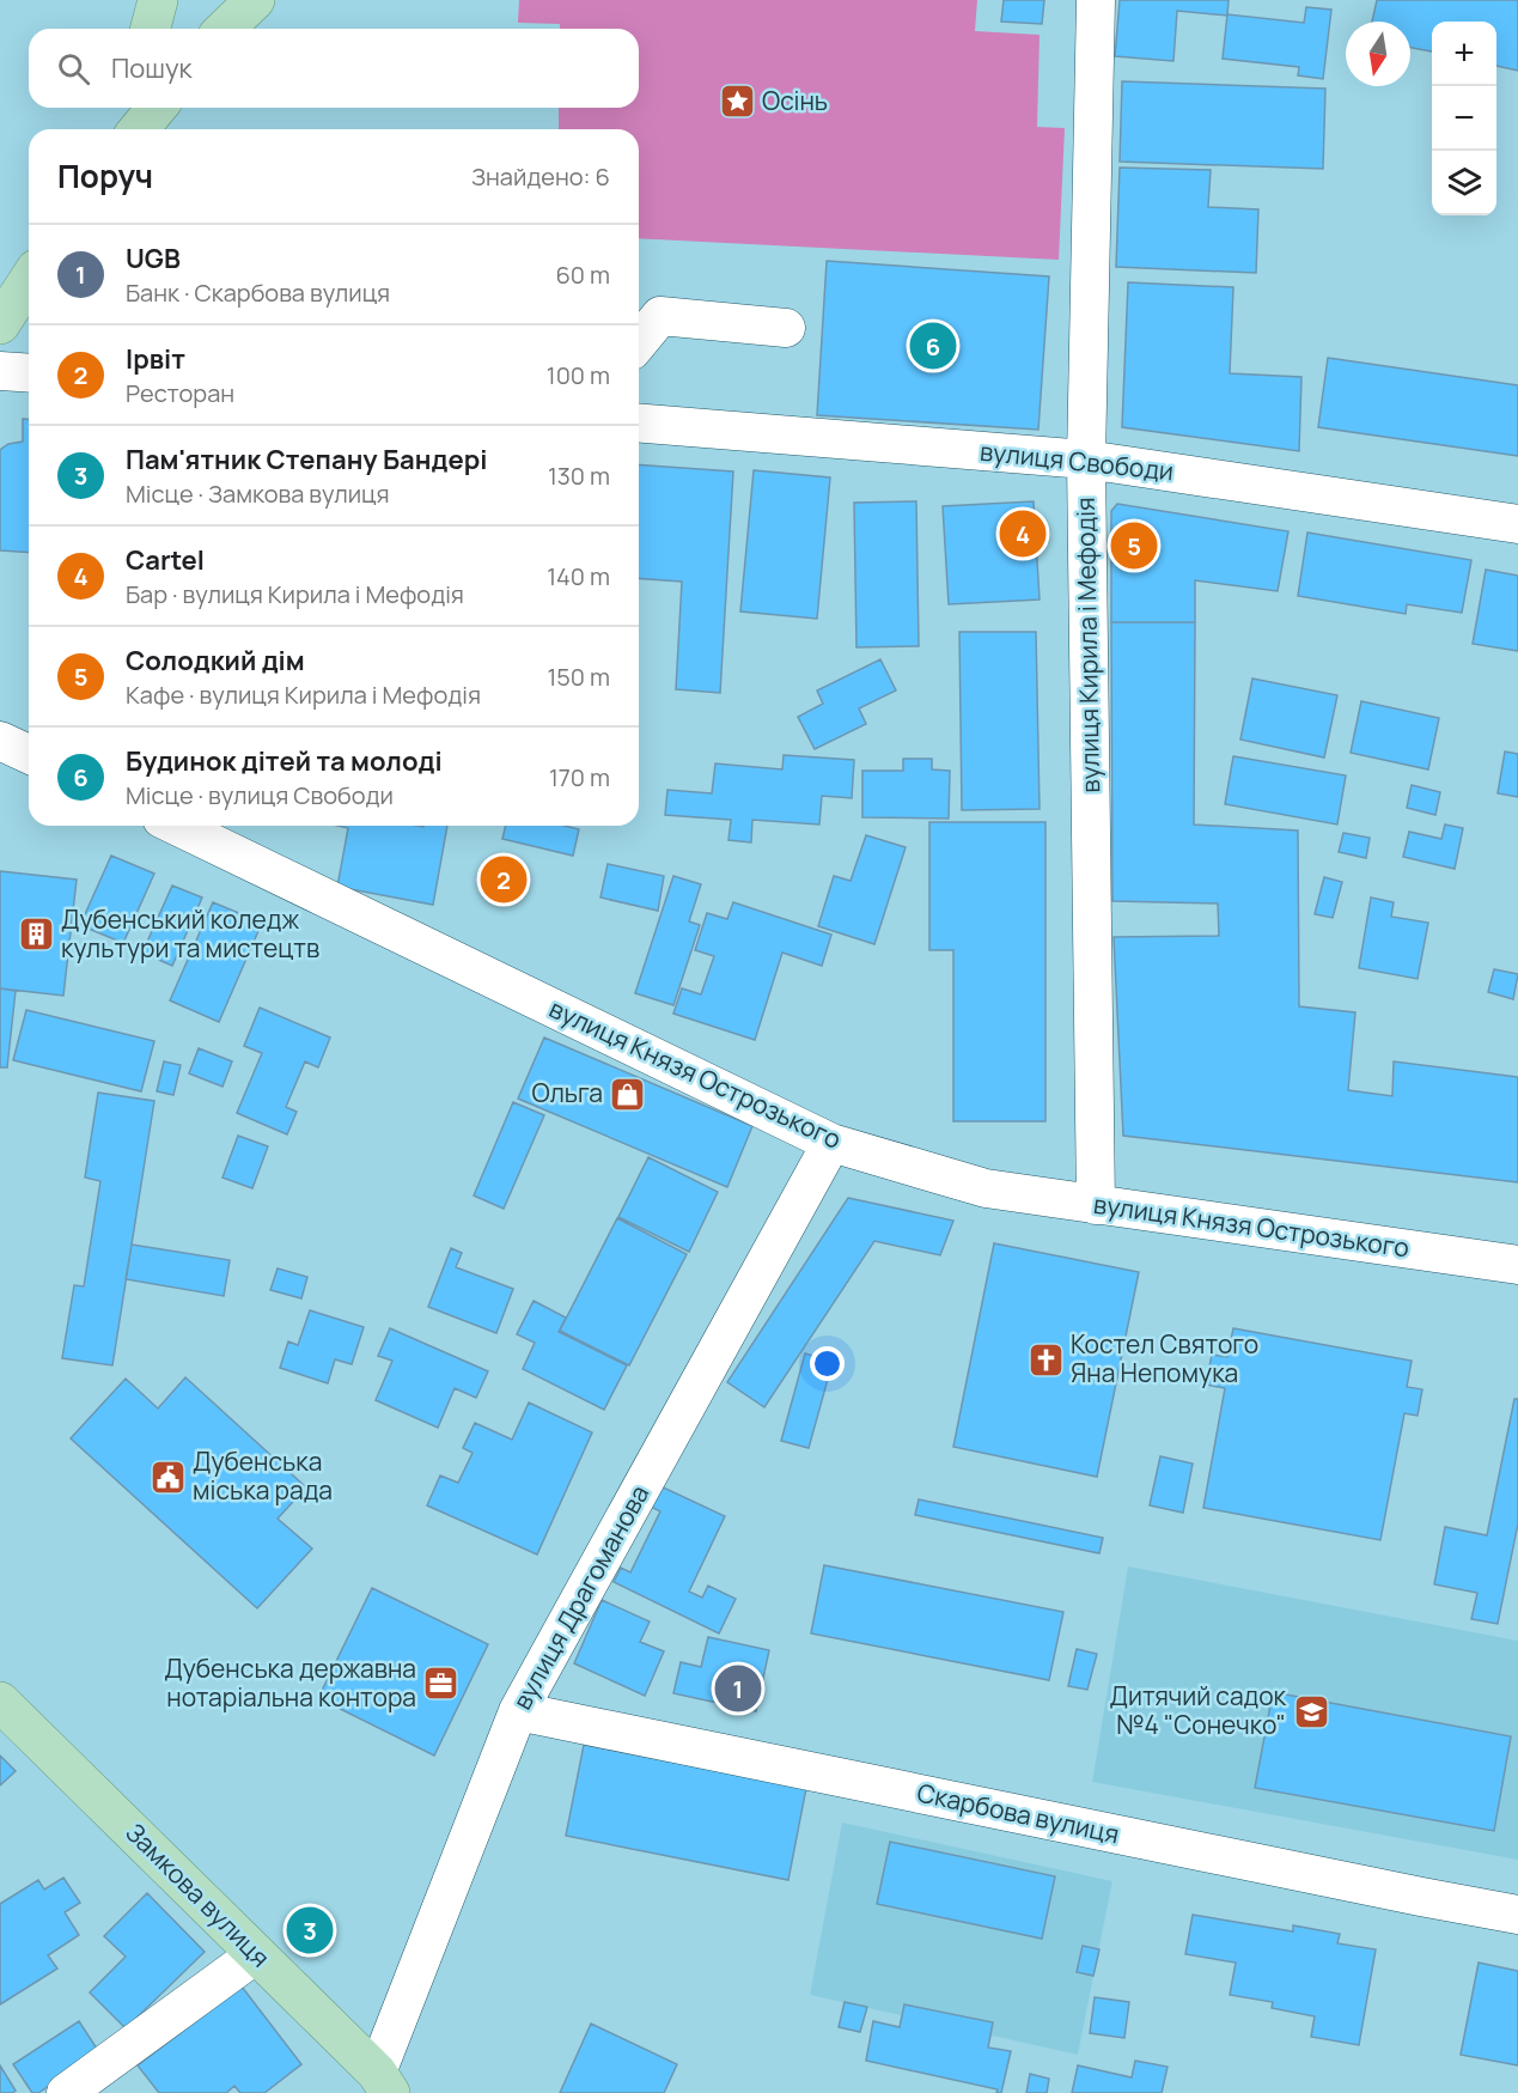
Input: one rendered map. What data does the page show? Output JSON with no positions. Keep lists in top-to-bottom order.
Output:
{
  "streets": {
    "main road": ["Замкова вулиця"],
    "street": [
      "вулиця Свободи",
      "вулиця Кирила і Мефодія",
      "вулиця Князя Острозького",
      "вулиця Драгоманова",
      "Скарбова вулиця"
    ]
  },
  "crossings": [
    ["вулиця Свободи", "вулиця Кирила і Мефодія"],
    ["вулиця Кирила і Мефодія", "вулиця Князя Острозького"],
    ["вулиця Князя Острозького", "вулиця Драгоманова"],
    ["вулиця Драгоманова", "Скарбова вулиця"],
    ["вулиця Драгоманова", "Замкова вулиця"]
  ],
  "places": {
    "place": ["Осінь"],
    "building": ["Дубенський коледж культури та мистецтв"],
    "shop": ["Ольга"],
    "church": ["Костел Святого Яна Непомука"],
    "public building": ["Дубенська міська рада"],
    "office": ["Дубенська державна нотаріальна контора"],
    "school or university": ["Дитячий садок №4 \"Сонечко\""]
  },
  "north": "bottom",
  "page": {
    "map_buttons": ["+", "−"],
    "search": "Пошук",
    "heading": ["Поруч", "Знайдено: 6"],
    "list": [
      {
        "mark": "1",
        "name": "UGB",
        "note": "Банк · Скарбова вулиця",
        "value": "60 m"
      },
      {
        "mark": "2",
        "name": "Ірвіт",
        "note": "Ресторан",
        "value": "100 m"
      },
      {
        "mark": "3",
        "name": "Пам'ятник Степану Бандері",
        "note": "Місце · Замкова вулиця",
        "value": "130 m"
      },
      {
        "mark": "4",
        "name": "Cartel",
        "note": "Бар · вулиця Кирила і Мефодія",
        "value": "140 m"
      },
      {
        "mark": "5",
        "name": "Солодкий дім",
        "note": "Кафе · вулиця Кирила і Мефодія",
        "value": "150 m"
      },
      {
        "mark": "6",
        "name": "Будинок дітей та молоді",
        "note": "Місце · вулиця Свободи",
        "value": "170 m"
      }
    ],
    "pins": [
      "6",
      "4",
      "5",
      "2",
      "1",
      "3"
    ]
  }
}
